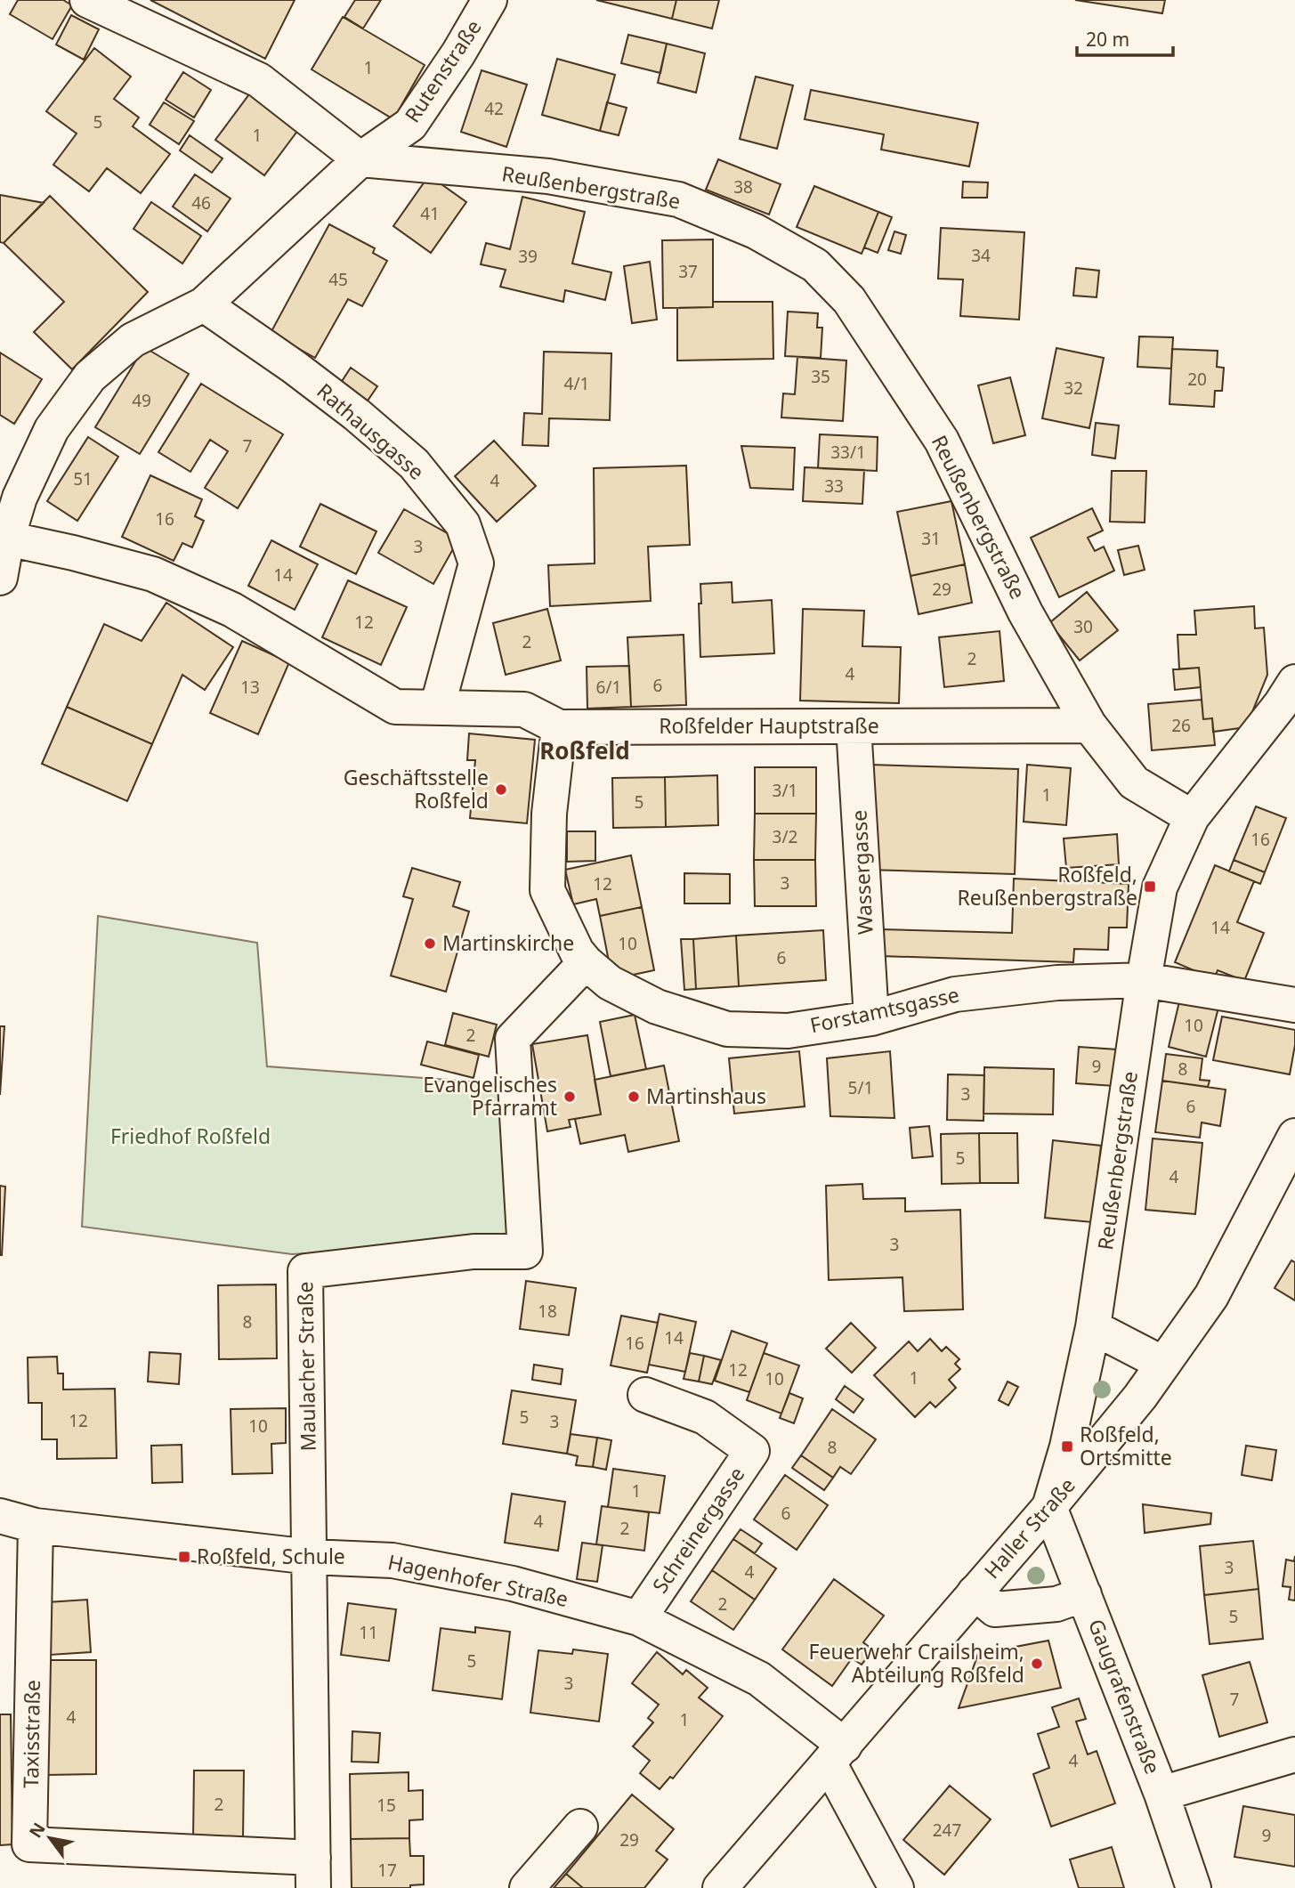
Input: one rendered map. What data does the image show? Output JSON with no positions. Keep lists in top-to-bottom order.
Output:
{
  "streets": {
    "street": [
      "Rutenstraße",
      "Reußenbergstraße",
      "Rathausgasse",
      "Roßfelder Hauptstraße",
      "Wassergasse",
      "Forstamtsgasse",
      "Maulacher Straße",
      "Haller Straße",
      "Schreinergasse",
      "Hagenhofer Straße",
      "Gaugrafenstraße",
      "Taxisstraße"
    ]
  },
  "crossings": [
    ["Rutenstraße", "Reußenbergstraße"],
    ["Reußenbergstraße", "Roßfelder Hauptstraße"],
    ["Reußenbergstraße", "Forstamtsgasse"],
    ["Reußenbergstraße", "Haller Straße"],
    ["Reußenbergstraße", "Gaugrafenstraße"],
    ["Rathausgasse", "Roßfelder Hauptstraße"],
    ["Roßfelder Hauptstraße", "Wassergasse"],
    ["Roßfelder Hauptstraße", "Forstamtsgasse"],
    ["Wassergasse", "Forstamtsgasse"],
    ["Forstamtsgasse", "Maulacher Straße"],
    ["Maulacher Straße", "Hagenhofer Straße"],
    ["Maulacher Straße", "Taxisstraße"],
    ["Haller Straße", "Hagenhofer Straße"],
    ["Haller Straße", "Gaugrafenstraße"],
    ["Schreinergasse", "Hagenhofer Straße"],
    ["Hagenhofer Straße", "Taxisstraße"]
  ],
  "districts": ["Roßfeld"],
  "parks": ["Friedhof Roßfeld"],
  "places": {
    "other": [
      "Geschäftsstelle Roßfeld",
      "Martinskirche",
      "Evangelisches Pfarramt",
      "Martinshaus",
      "Feuerwehr Crailsheim, Abteilung Roßfeld"
    ],
    "transit": ["Roßfeld, Reußenbergstraße", "Roßfeld, Ortsmitte", "Roßfeld, Schule"]
  },
  "house_numbers": [
    "1",
    "42",
    "5",
    "1",
    "38",
    "46",
    "41",
    "34",
    "39",
    "37",
    "45",
    "35",
    "20",
    "4/1",
    "32",
    "49",
    "7",
    "33/1",
    "51",
    "4",
    "33",
    "16",
    "31",
    "3",
    "14",
    "29",
    "12",
    "30",
    "2",
    "2",
    "4",
    "6",
    "13",
    "6/1",
    "26",
    "3/1",
    "1",
    "5",
    "3/2",
    "16",
    "3",
    "12",
    "14",
    "10",
    "6",
    "10",
    "2",
    "9",
    "8",
    "5/1",
    "3",
    "6",
    "5",
    "4",
    "3",
    "18",
    "8",
    "14",
    "16",
    "12",
    "1",
    "10",
    "5",
    "12",
    "3",
    "10",
    "8",
    "1",
    "6",
    "4",
    "2",
    "3",
    "4",
    "2",
    "5",
    "11",
    "5",
    "3",
    "7",
    "4",
    "1",
    "4",
    "2",
    "15",
    "247",
    "9",
    "29",
    "17"
  ],
  "scale_bar": "20 m",
  "north": "top left"
}
